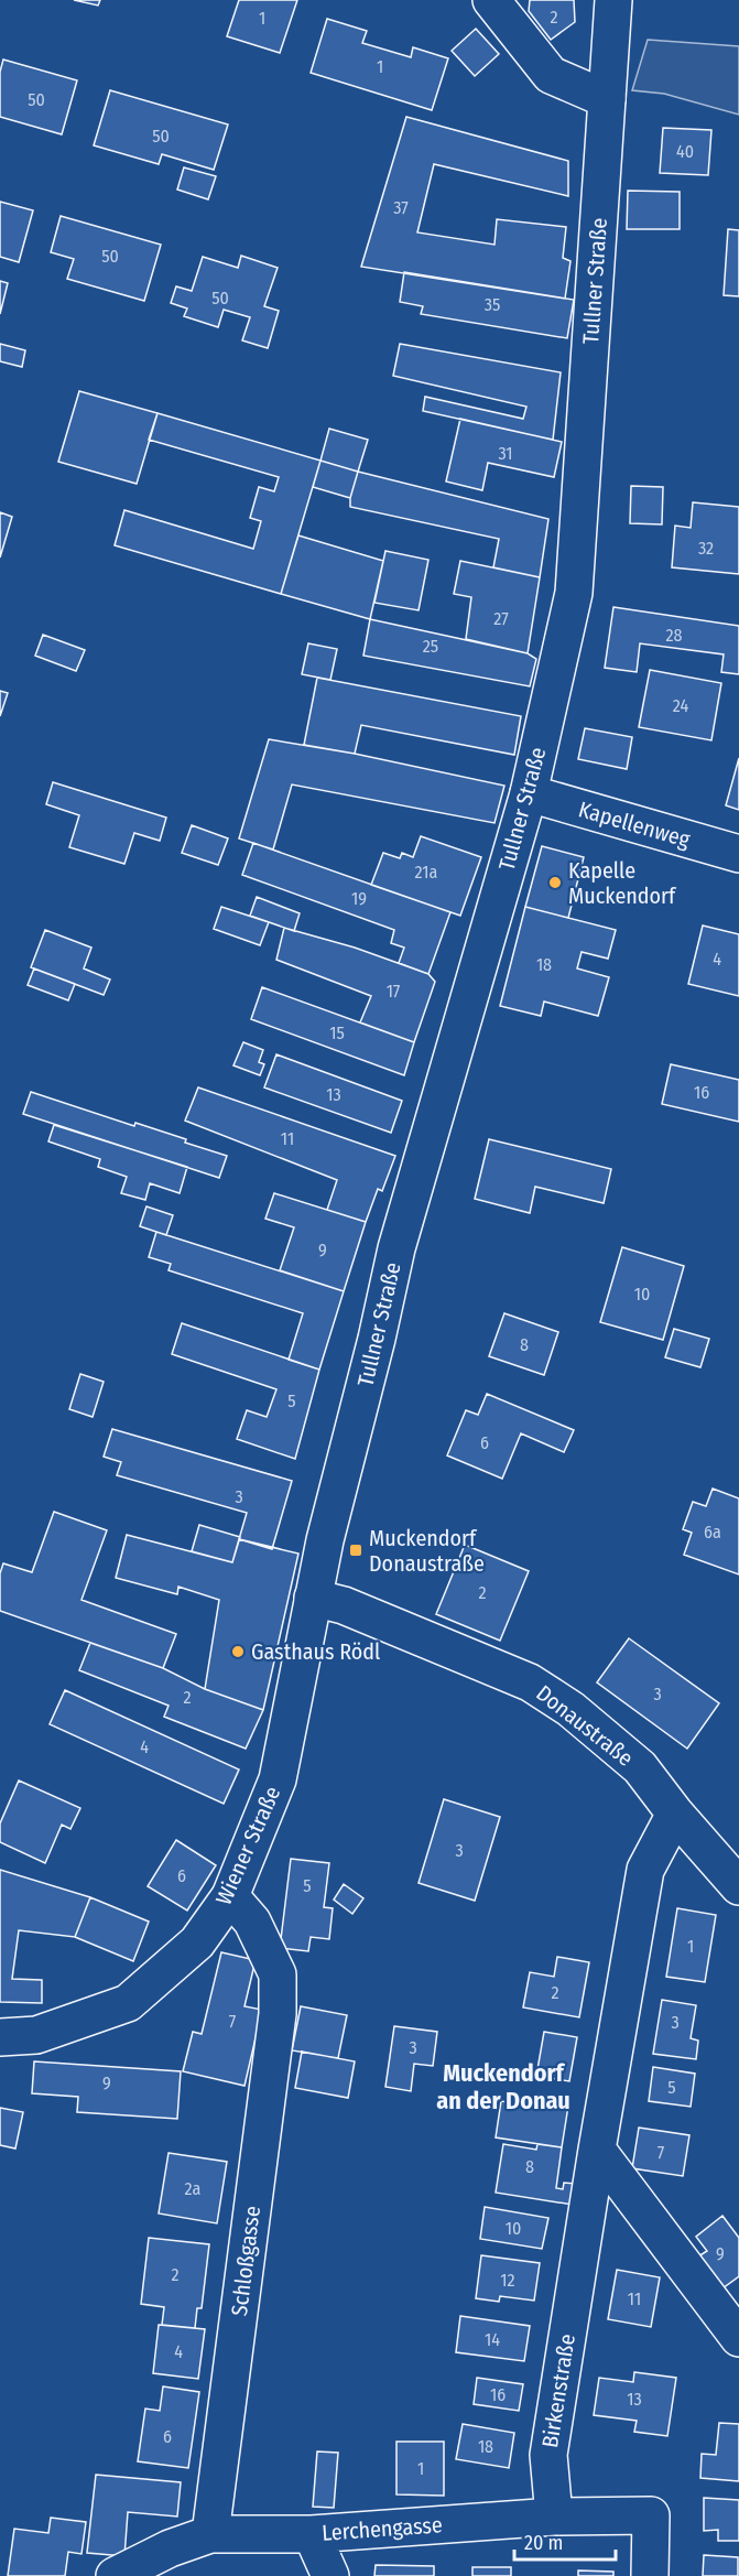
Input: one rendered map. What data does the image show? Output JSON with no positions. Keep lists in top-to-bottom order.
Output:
{
  "streets": {
    "street": [
      "Tullner Straße",
      "Kapellenweg",
      "Donaustraße",
      "Wiener Straße",
      "Schloßgasse",
      "Birkenstraße",
      "Lerchengasse"
    ]
  },
  "crossings": [
    ["Tullner Straße", "Kapellenweg"],
    ["Tullner Straße", "Donaustraße"],
    ["Tullner Straße", "Wiener Straße"],
    ["Donaustraße", "Wiener Straße"],
    ["Donaustraße", "Birkenstraße"],
    ["Wiener Straße", "Schloßgasse"],
    ["Schloßgasse", "Lerchengasse"],
    ["Birkenstraße", "Lerchengasse"]
  ],
  "districts": ["Muckendorf an der Donau"],
  "places": {
    "other": ["Kapelle Muckendorf", "Gasthaus Rödl"],
    "transit": ["Muckendorf Donaustraße"]
  },
  "house_numbers": [
    "2",
    "1",
    "1",
    "50",
    "50",
    "40",
    "37",
    "50",
    "50",
    "35",
    "31",
    "32",
    "27",
    "28",
    "25",
    "24",
    "21a",
    "19",
    "4",
    "18",
    "17",
    "15",
    "16",
    "13",
    "11",
    "9",
    "10",
    "8",
    "5",
    "6",
    "3",
    "6a",
    "2",
    "3",
    "2",
    "4",
    "3",
    "6",
    "5",
    "1",
    "2",
    "7",
    "3",
    "3",
    "9",
    "5",
    "7",
    "8",
    "2a",
    "10",
    "9",
    "2",
    "12",
    "11",
    "14",
    "4",
    "16",
    "13",
    "6",
    "18",
    "1"
  ],
  "scale_bar": "20 m"
}
